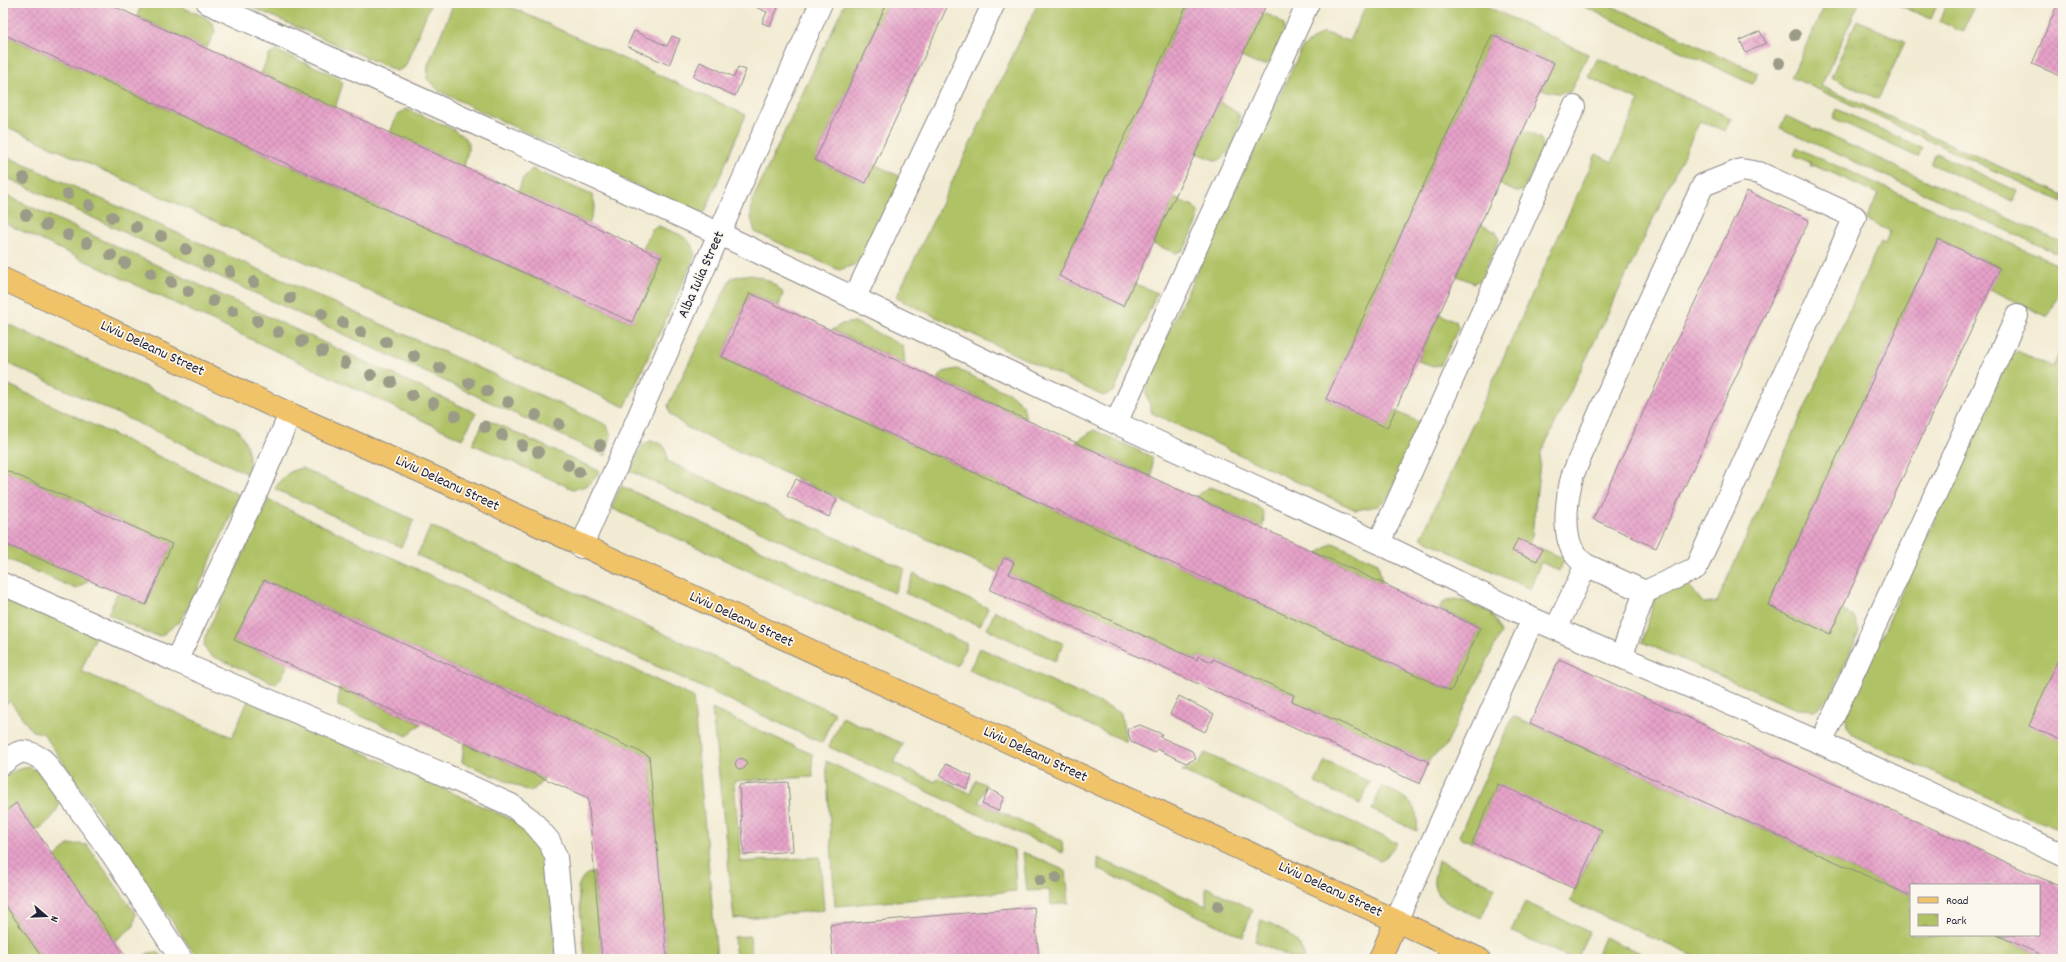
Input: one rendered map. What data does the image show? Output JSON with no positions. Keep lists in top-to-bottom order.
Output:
{
  "streets": {
    "main road": ["Liviu Deleanu Street"],
    "lane": ["Alba Iulia Street"]
  },
  "crossings": [
    ["Alba Iulia Street", "Liviu Deleanu Street"]
  ],
  "legend": ["Road", "Park"],
  "north": "right"
}
